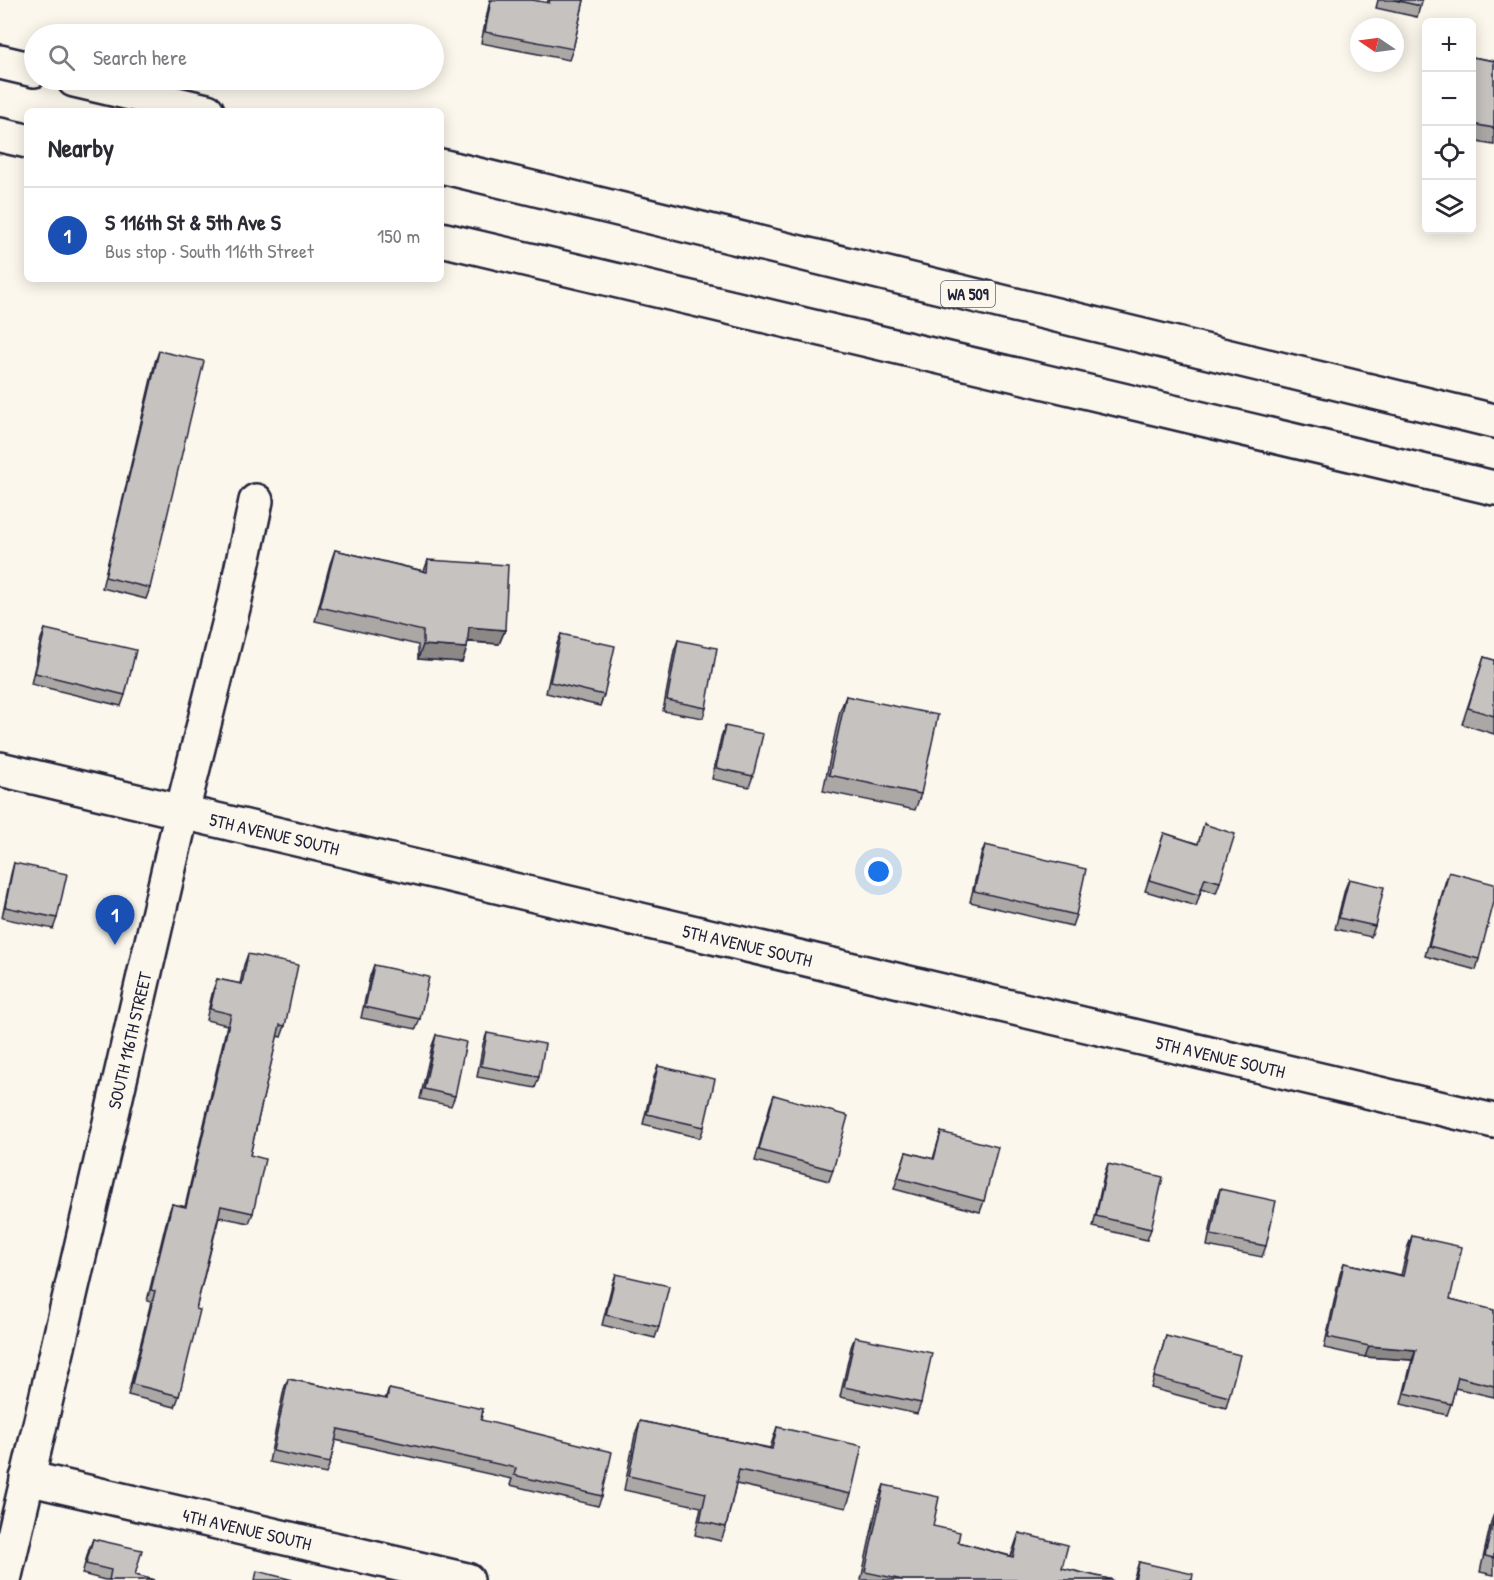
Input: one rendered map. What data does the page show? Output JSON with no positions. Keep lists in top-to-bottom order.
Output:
{
  "streets": {
    "main road": [
      "WA 509",
      "5TH AVENUE SOUTH",
      "SOUTH 116TH STREET",
      "4TH AVENUE SOUTH"
    ]
  },
  "crossings": [
    ["5TH AVENUE SOUTH", "SOUTH 116TH STREET"],
    ["SOUTH 116TH STREET", "4TH AVENUE SOUTH"]
  ],
  "north": "left",
  "page": {
    "map_buttons": ["+", "−"],
    "search": "Search here",
    "heading": "Nearby",
    "list": [
      {
        "mark": "1",
        "name": "S 116th St & 5th Ave S",
        "note": "Bus stop · South 116th Street",
        "value": "150 m"
      }
    ],
    "pins": "1"
  }
}
